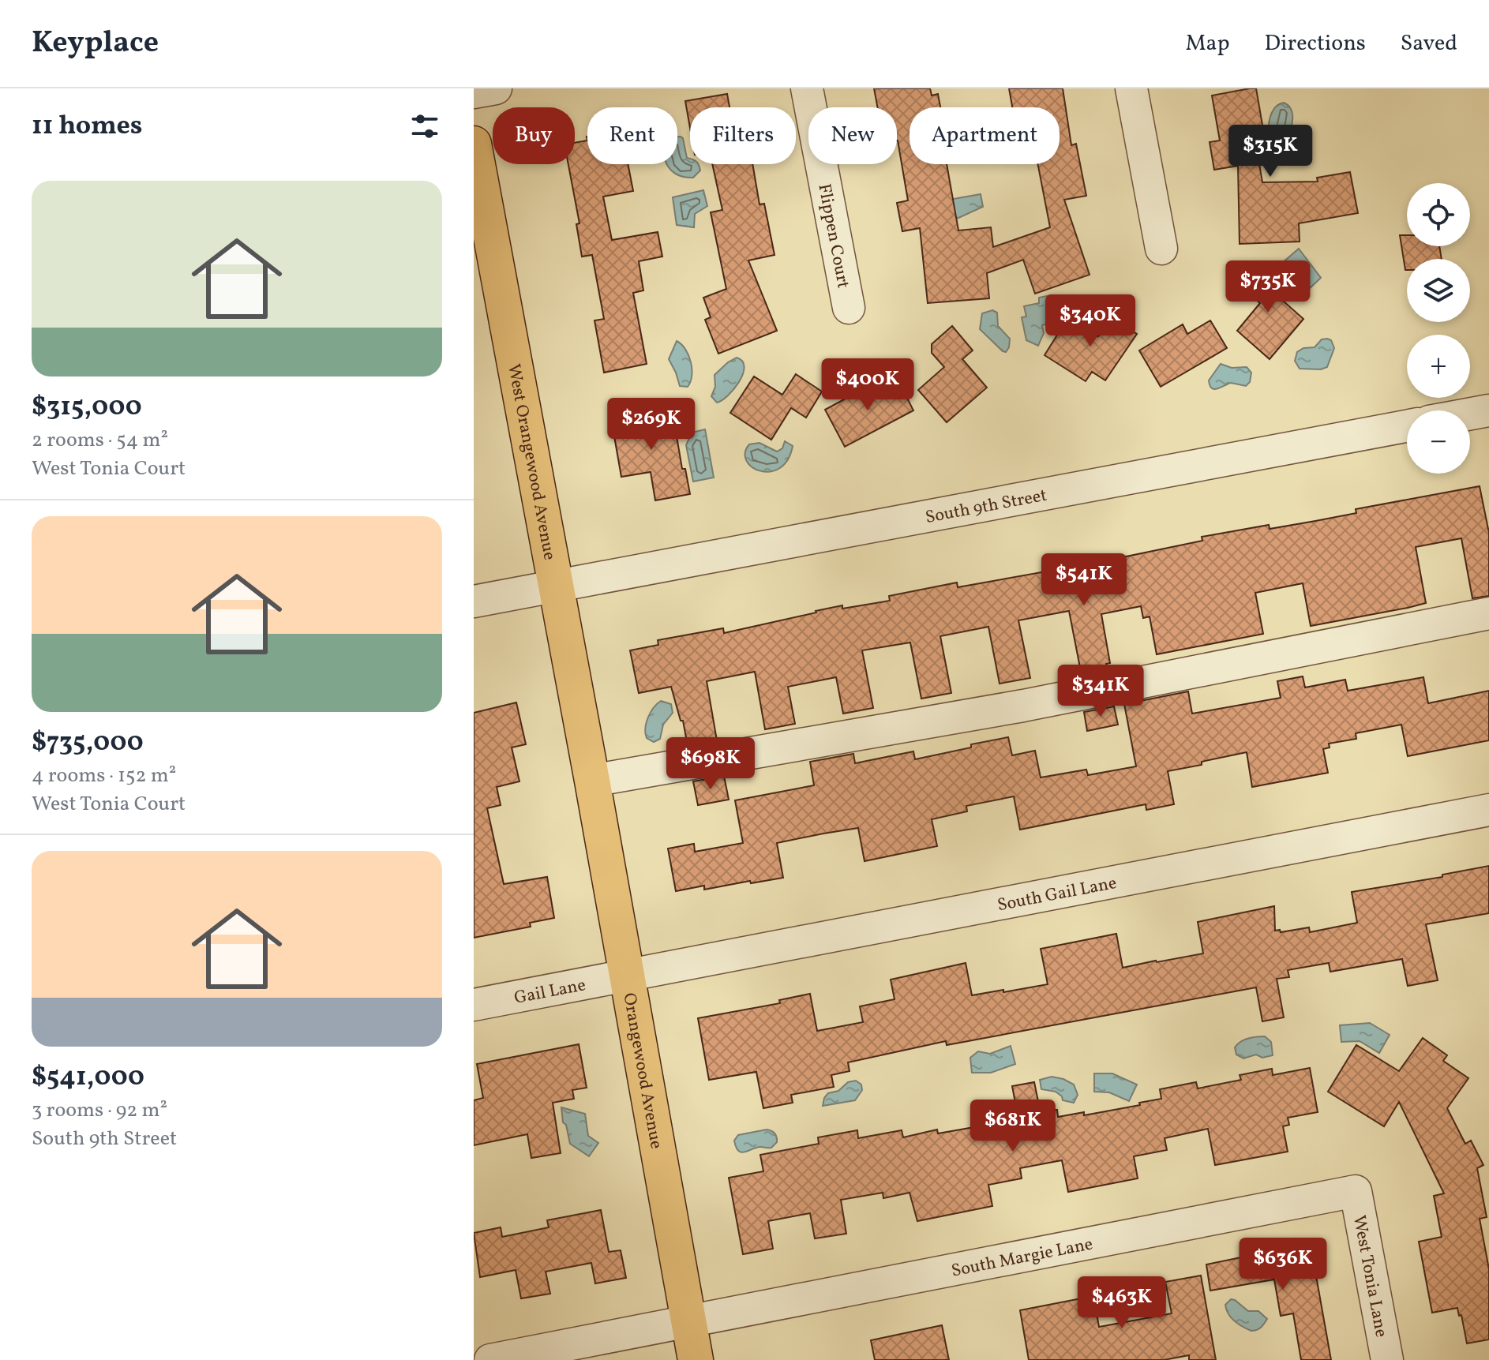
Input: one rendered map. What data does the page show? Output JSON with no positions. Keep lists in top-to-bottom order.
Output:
{
  "streets": {
    "main road": ["West Orangewood Avenue", "Orangewood Avenue"],
    "street": [
      "Flippen Court",
      "South 9th Street",
      "South Gail Lane",
      "Gail Lane",
      "South Margie Lane",
      "West Tonia Lane"
    ]
  },
  "crossings": [
    ["West Orangewood Avenue", "South 9th Street"],
    ["West Orangewood Avenue", "Orangewood Avenue"],
    ["South Gail Lane", "Gail Lane"],
    ["South Gail Lane", "Orangewood Avenue"],
    ["Gail Lane", "Orangewood Avenue"],
    ["Orangewood Avenue", "South Margie Lane"],
    ["South Margie Lane", "West Tonia Lane"]
  ],
  "page": {
    "header": "Keyplace",
    "nav": ["Map", "Directions", "Saved"],
    "heading": "11 homes",
    "chip": [
      "Buy",
      "Rent",
      "Filters",
      "New",
      "Apartment"
    ],
    "price": [
      "$315K",
      "$735K",
      "$340K",
      "$400K",
      "$269K",
      "$541K",
      "$341K",
      "$698K",
      "$681K",
      "$636K",
      "$463K"
    ],
    "list": [
      {
        "name": "$315,000",
        "note": "2 rooms · 54 m² · West Tonia Court"
      },
      {
        "name": "$735,000",
        "note": "4 rooms · 152 m² · West Tonia Court"
      },
      {
        "name": "$541,000",
        "note": "3 rooms · 92 m² · South 9th Street"
      }
    ],
    "map_buttons": ["+", "−"]
  }
}
